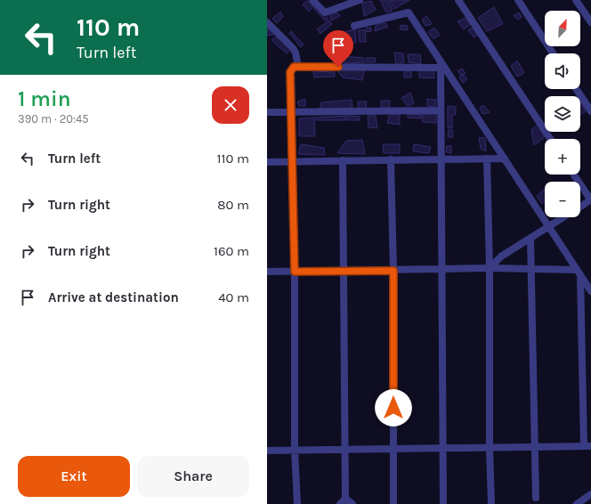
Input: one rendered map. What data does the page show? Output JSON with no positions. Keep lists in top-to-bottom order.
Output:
{
  "north": "top right",
  "page": {
    "turn": ["110 m", "Turn left"],
    "map_buttons": ["+", "−"],
    "heading": ["1 min", "390 m · 20:45"],
    "list": [
      {
        "name": "Turn left",
        "value": "110 m"
      },
      {
        "name": "Turn right",
        "value": "80 m"
      },
      {
        "name": "Turn right",
        "value": "160 m"
      },
      {
        "name": "Arrive at destination",
        "value": "40 m"
      }
    ],
    "buttons": ["Exit", "Share"]
  }
}
